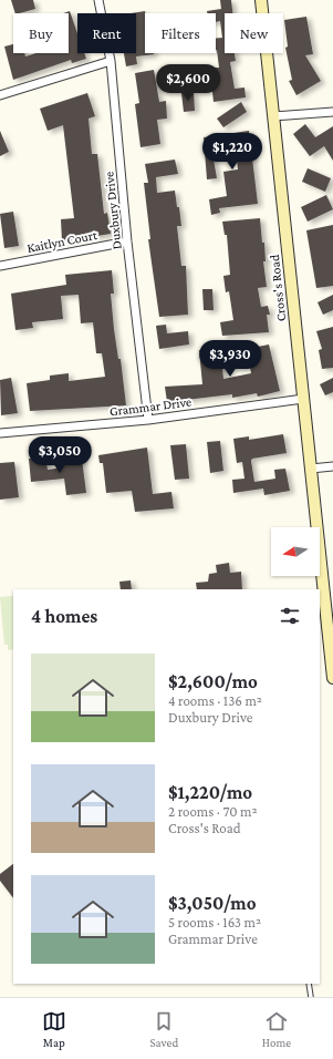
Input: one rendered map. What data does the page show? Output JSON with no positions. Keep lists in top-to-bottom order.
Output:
{
  "streets": {
    "street": [
      "Duxbury Drive",
      "Kaitlyn Court",
      "Cross's Road",
      "Grammar Drive"
    ]
  },
  "crossings": [
    ["Duxbury Drive", "Kaitlyn Court"],
    ["Duxbury Drive", "Grammar Drive"],
    ["Cross's Road", "Grammar Drive"]
  ],
  "north": "left",
  "page": {
    "chip": [
      "Buy",
      "Rent",
      "Filters",
      "New"
    ],
    "price": [
      "$2,600",
      "$1,220",
      "$3,930",
      "$3,050"
    ],
    "heading": "4 homes",
    "list": [
      {
        "name": "$2,600/mo",
        "note": "4 rooms · 136 m² · Duxbury Drive"
      },
      {
        "name": "$1,220/mo",
        "note": "2 rooms · 70 m² · Cross's Road"
      },
      {
        "name": "$3,050/mo",
        "note": "5 rooms · 163 m² · Grammar Drive"
      }
    ],
    "tabs": ["Map", "Saved", "Home"]
  }
}
